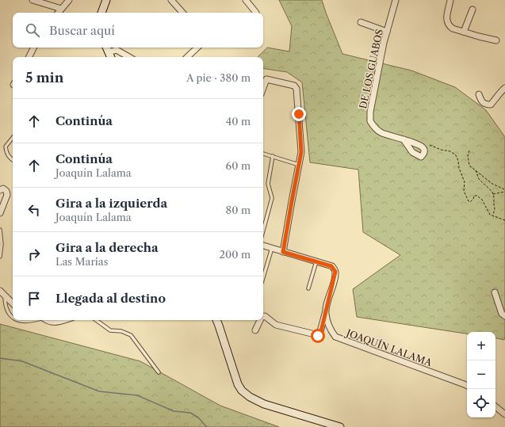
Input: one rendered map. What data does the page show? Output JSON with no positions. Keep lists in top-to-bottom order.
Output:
{
  "streets": {
    "street": ["DE LOS GUABOS", "JOAQUÍN LALAMA"]
  },
  "page": {
    "search": "Buscar aquí",
    "heading": ["5 min", "A pie · 380 m"],
    "list": [
      ["Continúa", "40 m"],
      ["Continúa", "Joaquín Lalama", "60 m"],
      ["Gira a la izquierda", "Joaquín Lalama", "80 m"],
      ["Gira a la derecha", "Las Marias", "200 m"],
      "Llegada al destino"
    ],
    "map_buttons": ["+", "−"]
  }
}
